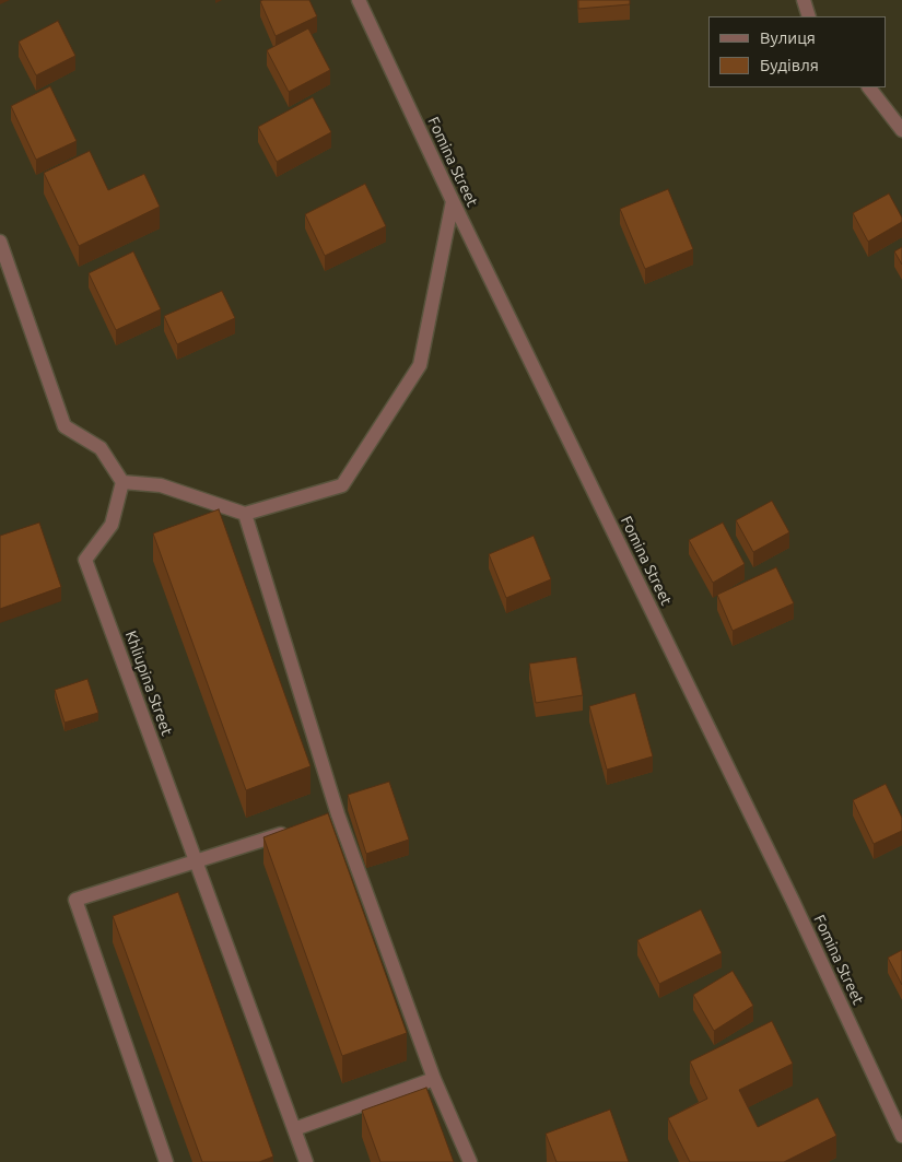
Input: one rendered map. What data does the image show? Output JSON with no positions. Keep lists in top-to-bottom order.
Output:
{
  "streets": {
    "street": ["Fomina Street", "Khliupina Street"]
  },
  "legend": ["Вулиця", "Будівля"]
}
